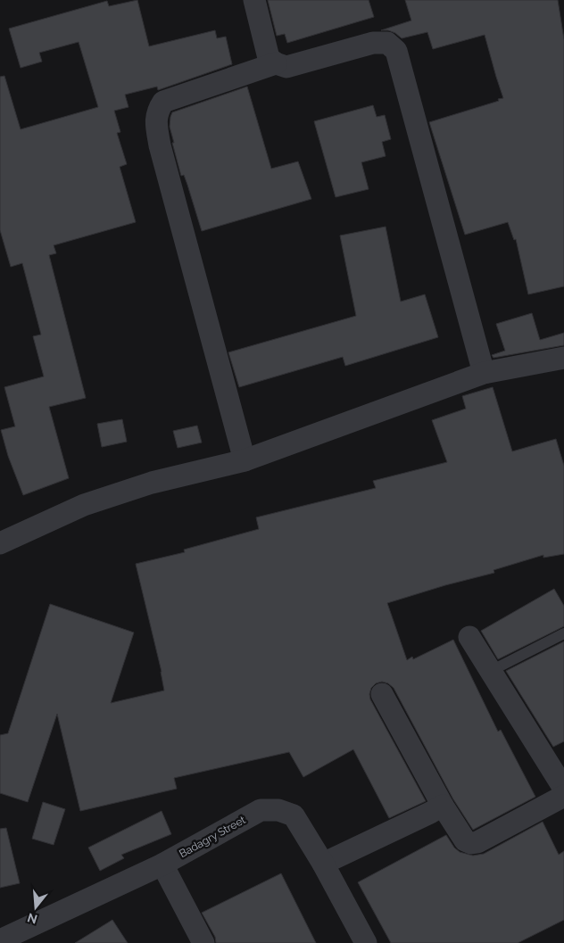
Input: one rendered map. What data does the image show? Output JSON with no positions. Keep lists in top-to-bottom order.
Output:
{
  "streets": {
    "street": ["Badagry Street"]
  },
  "north": "bottom"
}
